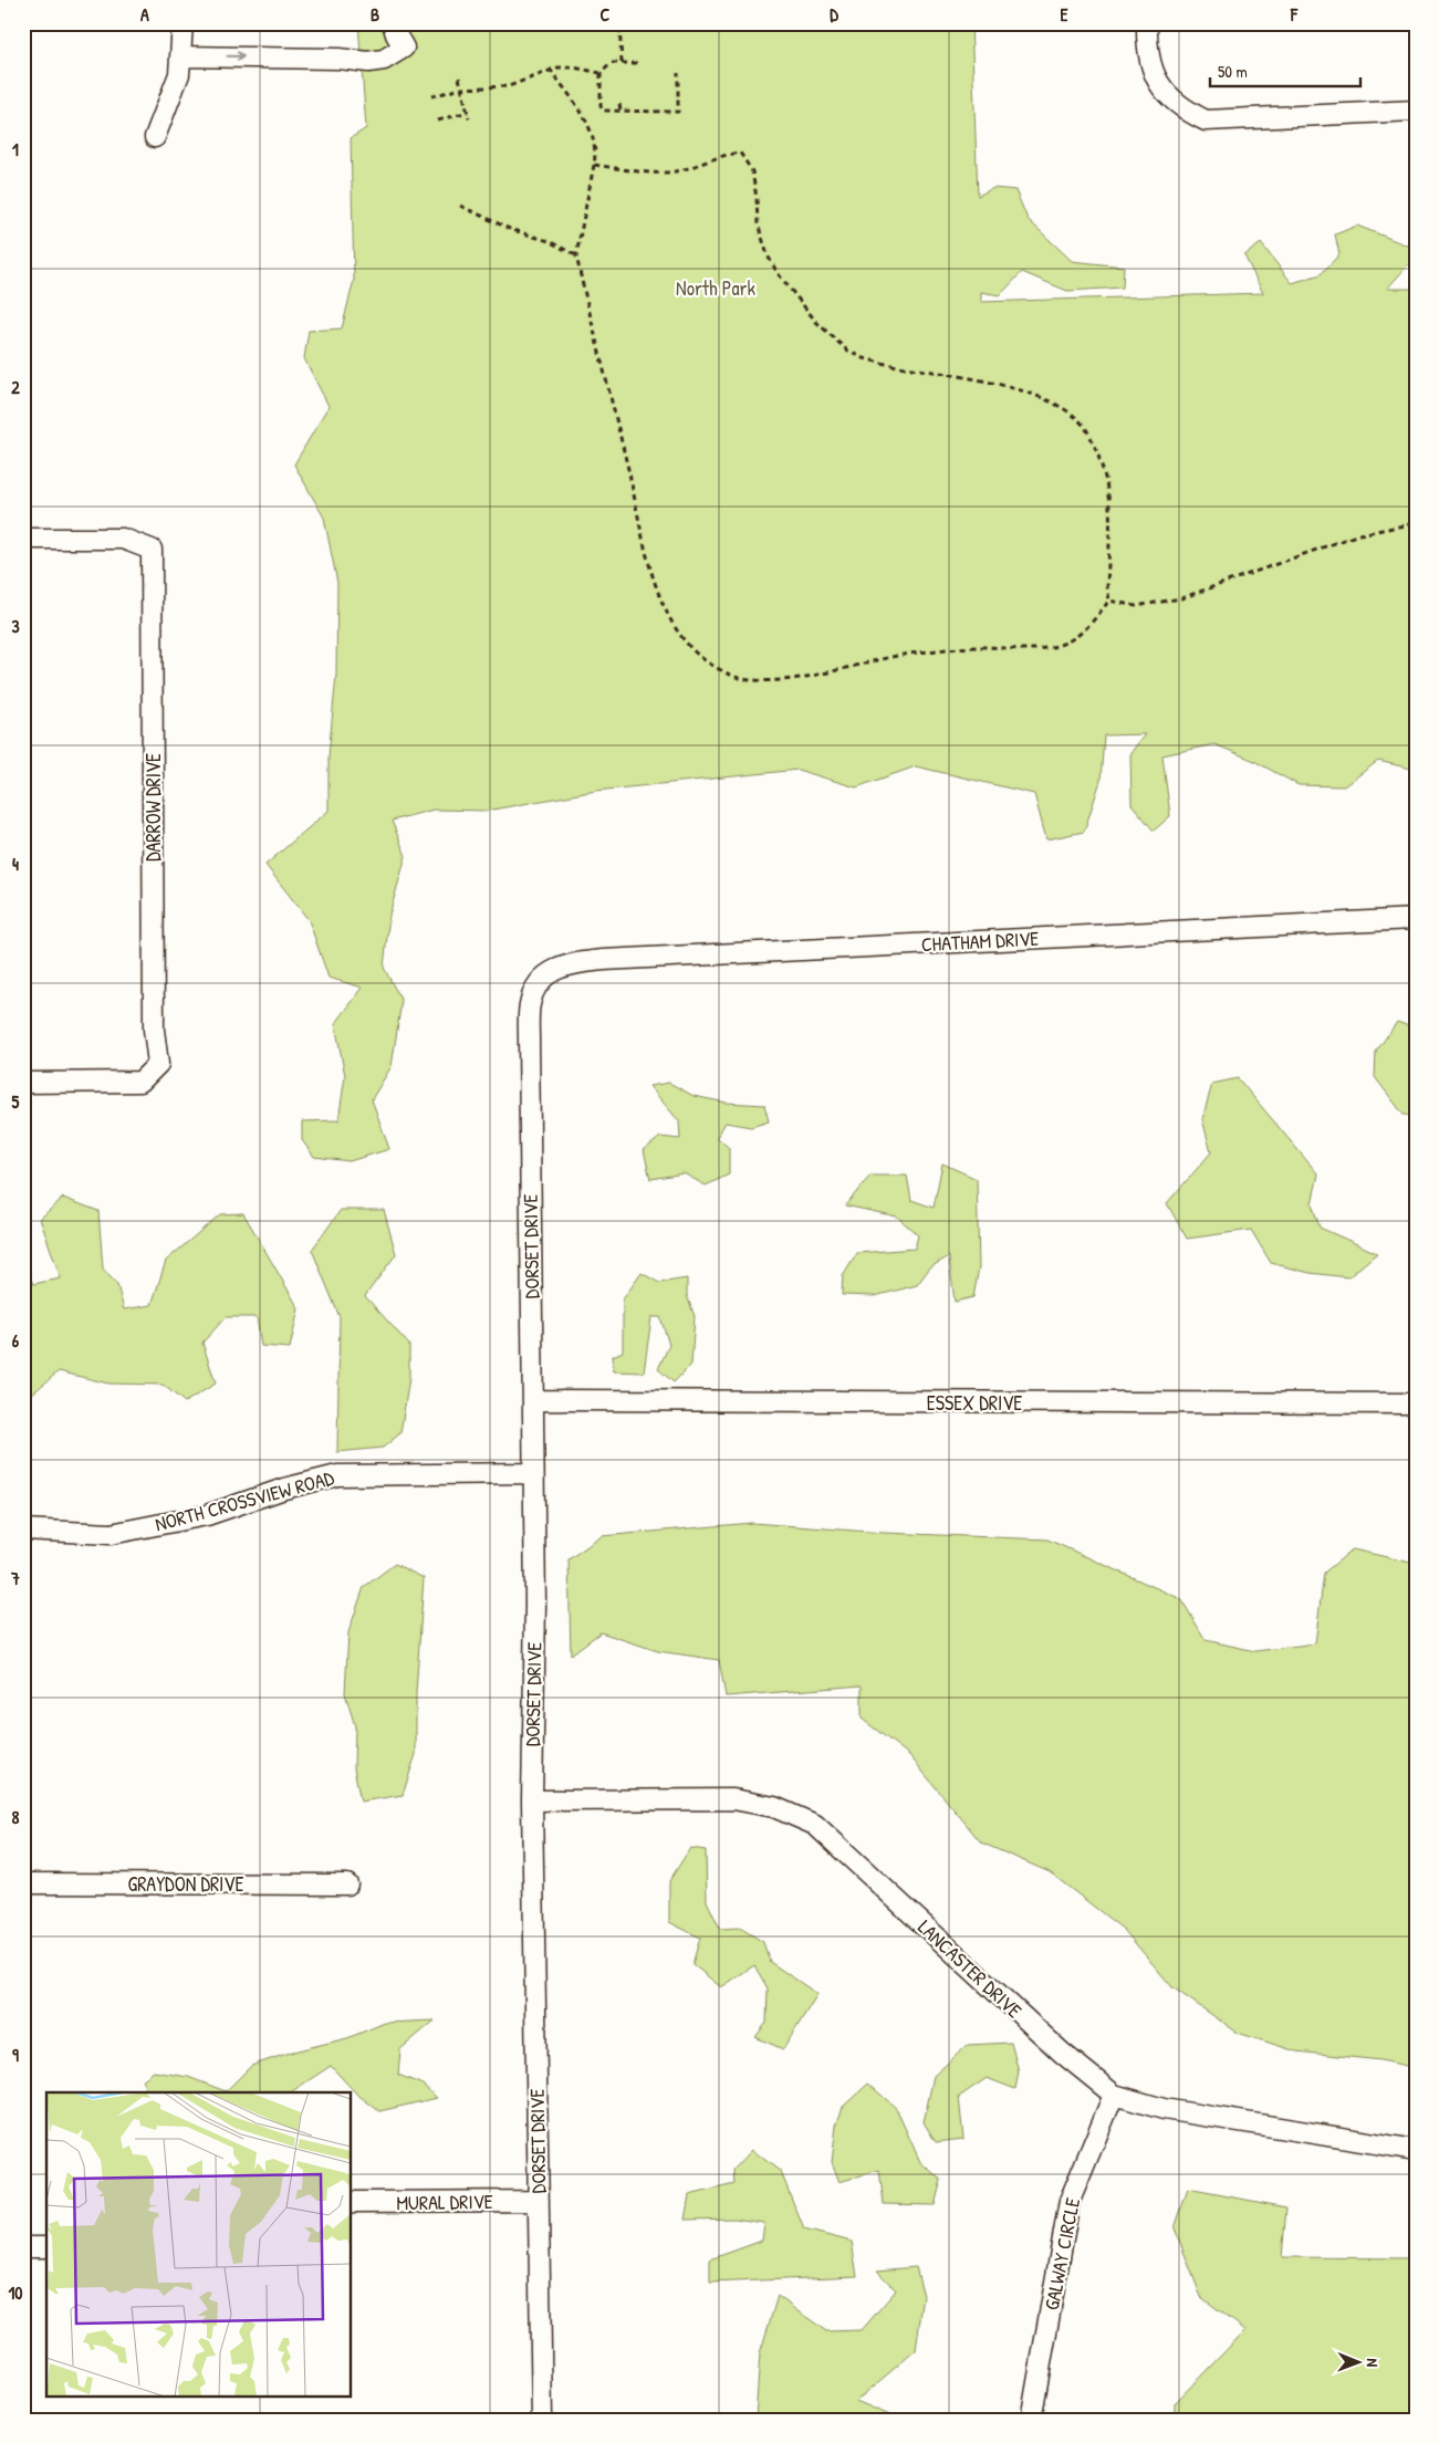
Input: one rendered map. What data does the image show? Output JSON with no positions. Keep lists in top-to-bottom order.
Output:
{
  "streets": {
    "street": [
      "DARROW DRIVE",
      "CHATHAM DRIVE",
      "DORSET DRIVE",
      "ESSEX DRIVE",
      "NORTH CROSSVIEW ROAD",
      "GRAYDON DRIVE",
      "LANCASTER DRIVE",
      "MURAL DRIVE",
      "GALWAY CIRCLE"
    ]
  },
  "crossings": [
    ["CHATHAM DRIVE", "DORSET DRIVE"],
    ["DORSET DRIVE", "ESSEX DRIVE"],
    ["DORSET DRIVE", "NORTH CROSSVIEW ROAD"],
    ["DORSET DRIVE", "LANCASTER DRIVE"],
    ["DORSET DRIVE", "MURAL DRIVE"],
    ["LANCASTER DRIVE", "GALWAY CIRCLE"]
  ],
  "parks": ["North Park"],
  "scale_bar": "50 m",
  "north": "right",
  "grid": {
    "columns": [
      "A",
      "B",
      "C",
      "D",
      "E",
      "F"
    ],
    "rows": [
      "1",
      "2",
      "3",
      "4",
      "5",
      "6",
      "7",
      "8",
      "9",
      "10"
    ]
  }
}
